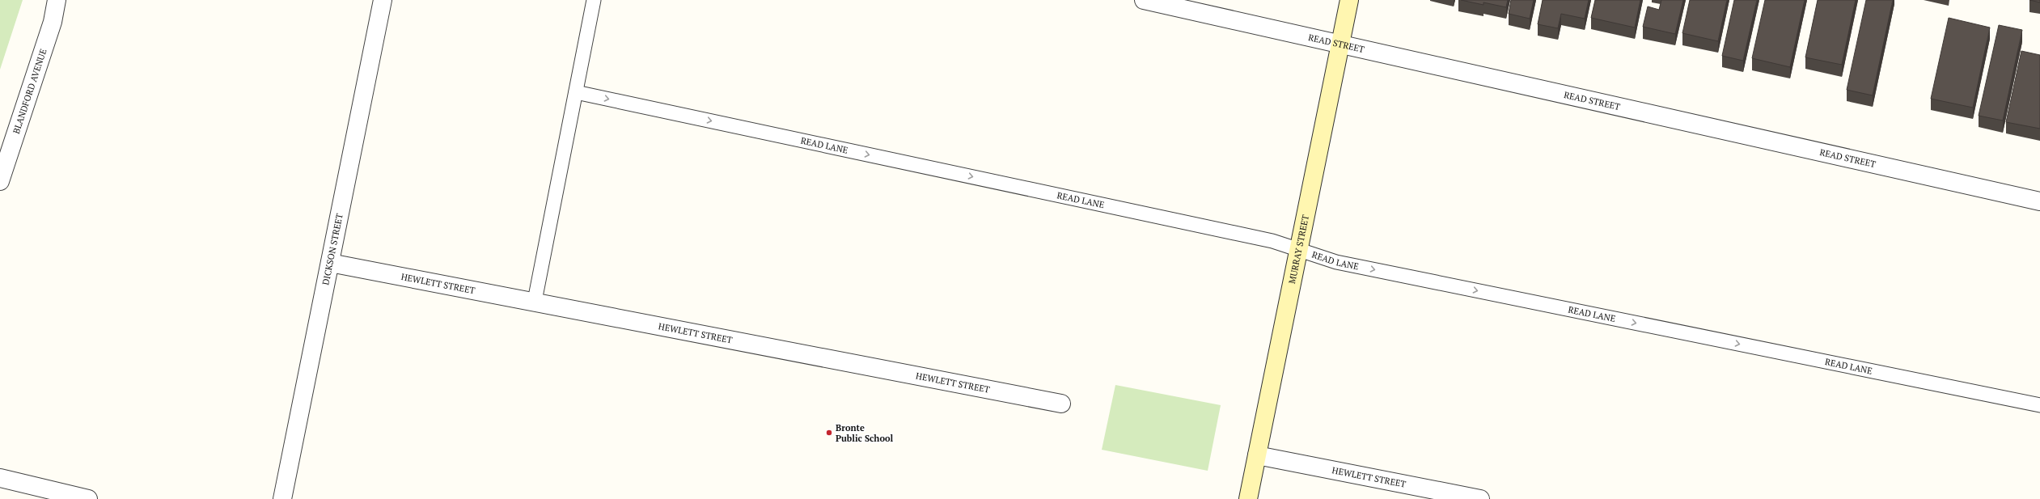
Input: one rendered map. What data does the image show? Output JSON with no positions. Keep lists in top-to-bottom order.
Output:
{
  "streets": {
    "main road": ["MURRAY STREET"],
    "street": [
      "READ STREET",
      "BLANDFORD AVENUE",
      "DICKSON STREET",
      "HEWLETT STREET"
    ],
    "lane": ["READ LANE"]
  },
  "crossings": [
    ["READ STREET", "MURRAY STREET"],
    ["READ LANE", "MURRAY STREET"],
    ["DICKSON STREET", "HEWLETT STREET"],
    ["MURRAY STREET", "HEWLETT STREET"]
  ],
  "one_way": ["READ LANE"],
  "places": ["Bronte Public School"]
}
